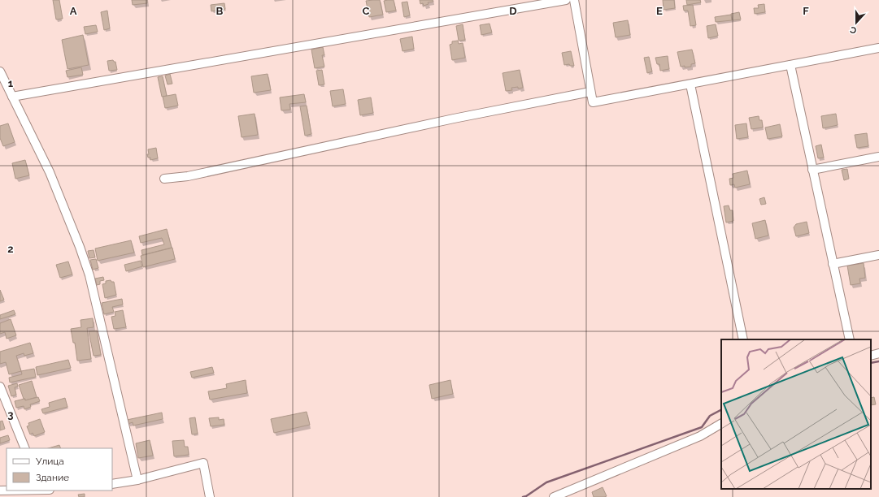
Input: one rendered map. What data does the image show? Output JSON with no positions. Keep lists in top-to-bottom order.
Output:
{
  "legend": ["Улица", "Здание"],
  "north": "bottom",
  "grid": {
    "columns": [
      "A",
      "B",
      "C",
      "D",
      "E",
      "F"
    ],
    "rows": ["1", "2", "3"]
  }
}
